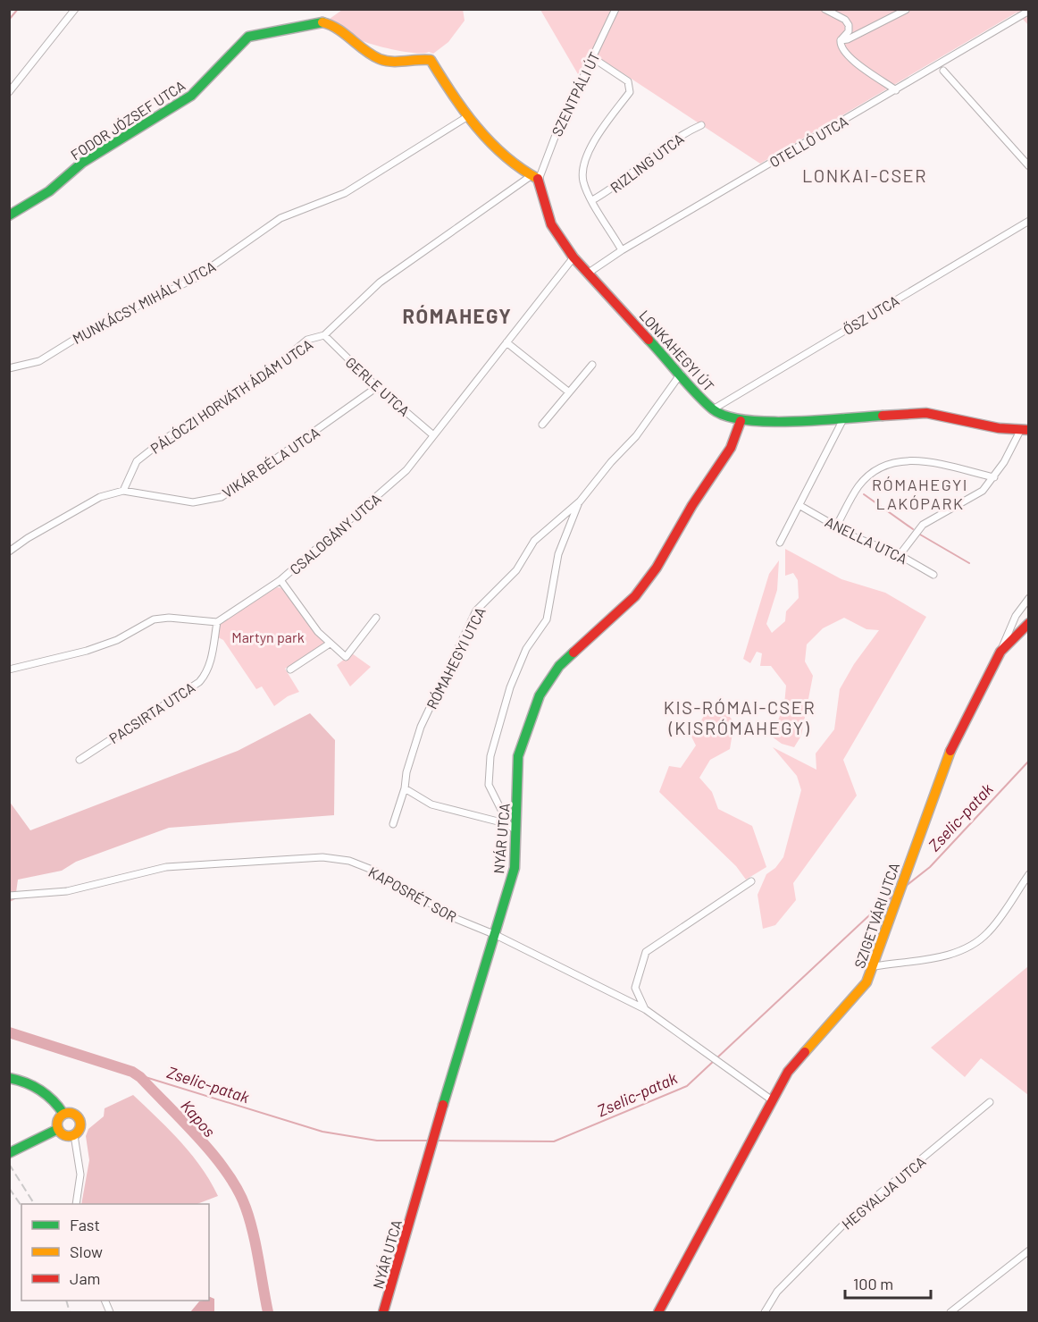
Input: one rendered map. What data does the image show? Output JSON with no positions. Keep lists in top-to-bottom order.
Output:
{
  "streets": {
    "street": [
      "SZENTPÁLI ÚT",
      "FODOR JÓZSEF UTCA",
      "OTELLÓ UTCA",
      "RIZLING UTCA",
      "MUNKÁCSY MIHÁLY UTCA",
      "ŐSZ UTCA",
      "LONKAHEGYI ÚT",
      "GERLE UTCA",
      "PÁLÓCZI HORVÁTH ÁDÁM UTCA",
      "VIKÁR BÉLA UTCA",
      "CSALOGÁNY UTCA",
      "ANELLA UTCA",
      "RÓMAHEGYI UTCA",
      "PACSIRTA UTCA",
      "NYÁR UTCA",
      "KAPOSRÉT SOR",
      "SZIGETVÁRI UTCA",
      "HEGYALJA UTCA"
    ]
  },
  "crossings": [
    ["SZENTPÁLI ÚT", "LONKAHEGYI ÚT"],
    ["SZENTPÁLI ÚT", "PÁLÓCZI HORVÁTH ÁDÁM UTCA"],
    ["FODOR JÓZSEF UTCA", "MUNKÁCSY MIHÁLY UTCA"],
    ["OTELLÓ UTCA", "LONKAHEGYI ÚT"],
    ["ŐSZ UTCA", "LONKAHEGYI ÚT"],
    ["LONKAHEGYI ÚT", "PÁLÓCZI HORVÁTH ÁDÁM UTCA"],
    ["LONKAHEGYI ÚT", "CSALOGÁNY UTCA"],
    ["LONKAHEGYI ÚT", "RÓMAHEGYI UTCA"],
    ["LONKAHEGYI ÚT", "NYÁR UTCA"],
    ["GERLE UTCA", "PÁLÓCZI HORVÁTH ÁDÁM UTCA"],
    ["GERLE UTCA", "VIKÁR BÉLA UTCA"],
    ["GERLE UTCA", "CSALOGÁNY UTCA"],
    ["PÁLÓCZI HORVÁTH ÁDÁM UTCA", "VIKÁR BÉLA UTCA"],
    ["CSALOGÁNY UTCA", "PACSIRTA UTCA"],
    ["NYÁR UTCA", "KAPOSRÉT SOR"],
    ["KAPOSRÉT SOR", "SZIGETVÁRI UTCA"]
  ],
  "districts": [
    "LONKAI-CSER",
    "RÓMAHEGY",
    "RÓMAHEGYI LAKÓPARK",
    "KIS-RÓMAI-CSER (KISRÓMAHEGY)"
  ],
  "water": ["Zselic-patak", "Kapos"],
  "parks": ["Martyn park"],
  "legend": ["Fast", "Slow", "Jam"],
  "scale_bar": "100 m"
}
